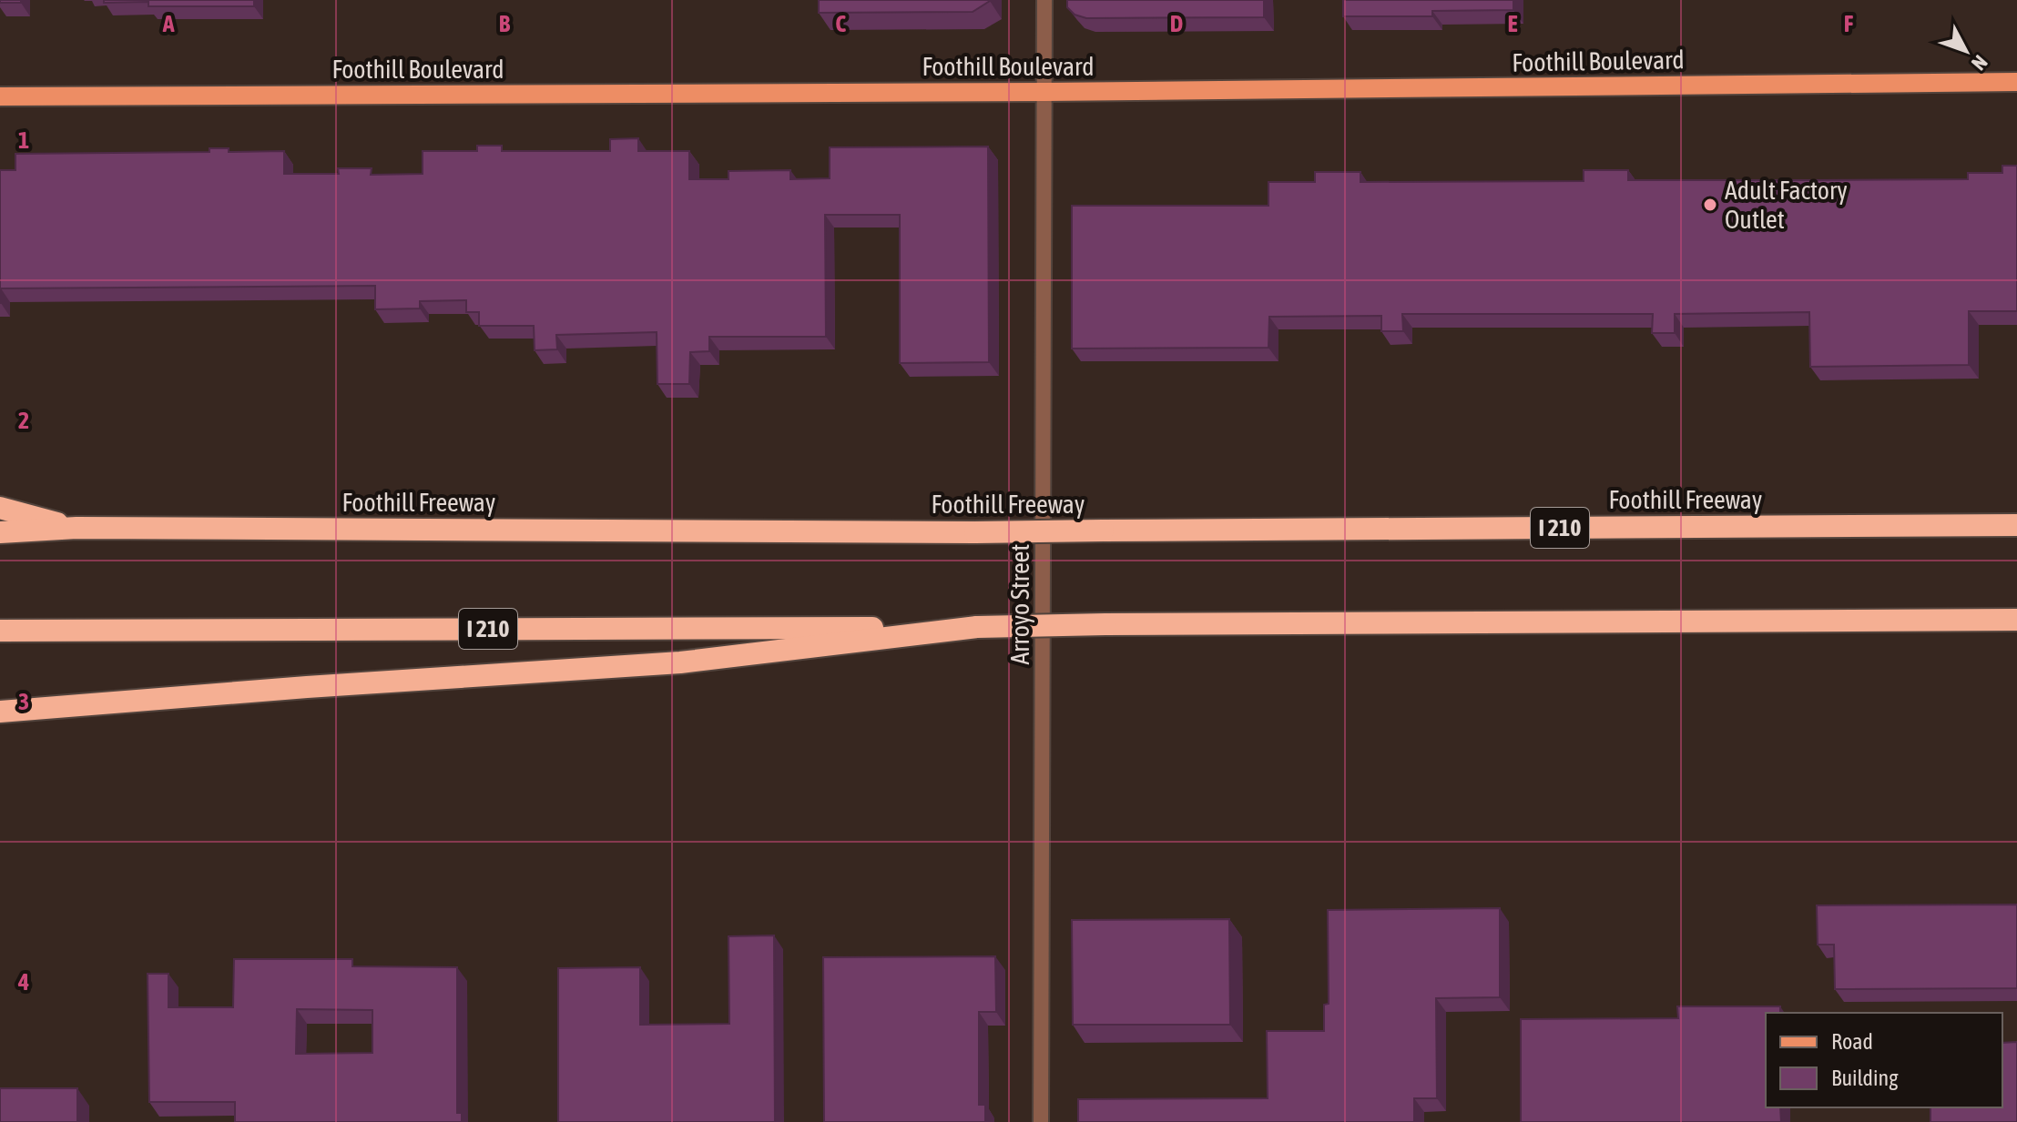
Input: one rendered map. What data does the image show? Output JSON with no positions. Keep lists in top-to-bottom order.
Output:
{
  "streets": {
    "highway": ["Foothill Freeway", "I 210"],
    "main road": ["Foothill Boulevard"],
    "street": ["Arroyo Street"]
  },
  "crossings": [
    ["Foothill Boulevard", "Arroyo Street"]
  ],
  "places": ["Adult Factory Outlet"],
  "legend": ["Road", "Building"],
  "north": "bottom right",
  "grid": {
    "columns": [
      "A",
      "B",
      "C",
      "D",
      "E",
      "F"
    ],
    "rows": [
      "1",
      "2",
      "3",
      "4"
    ]
  }
}
